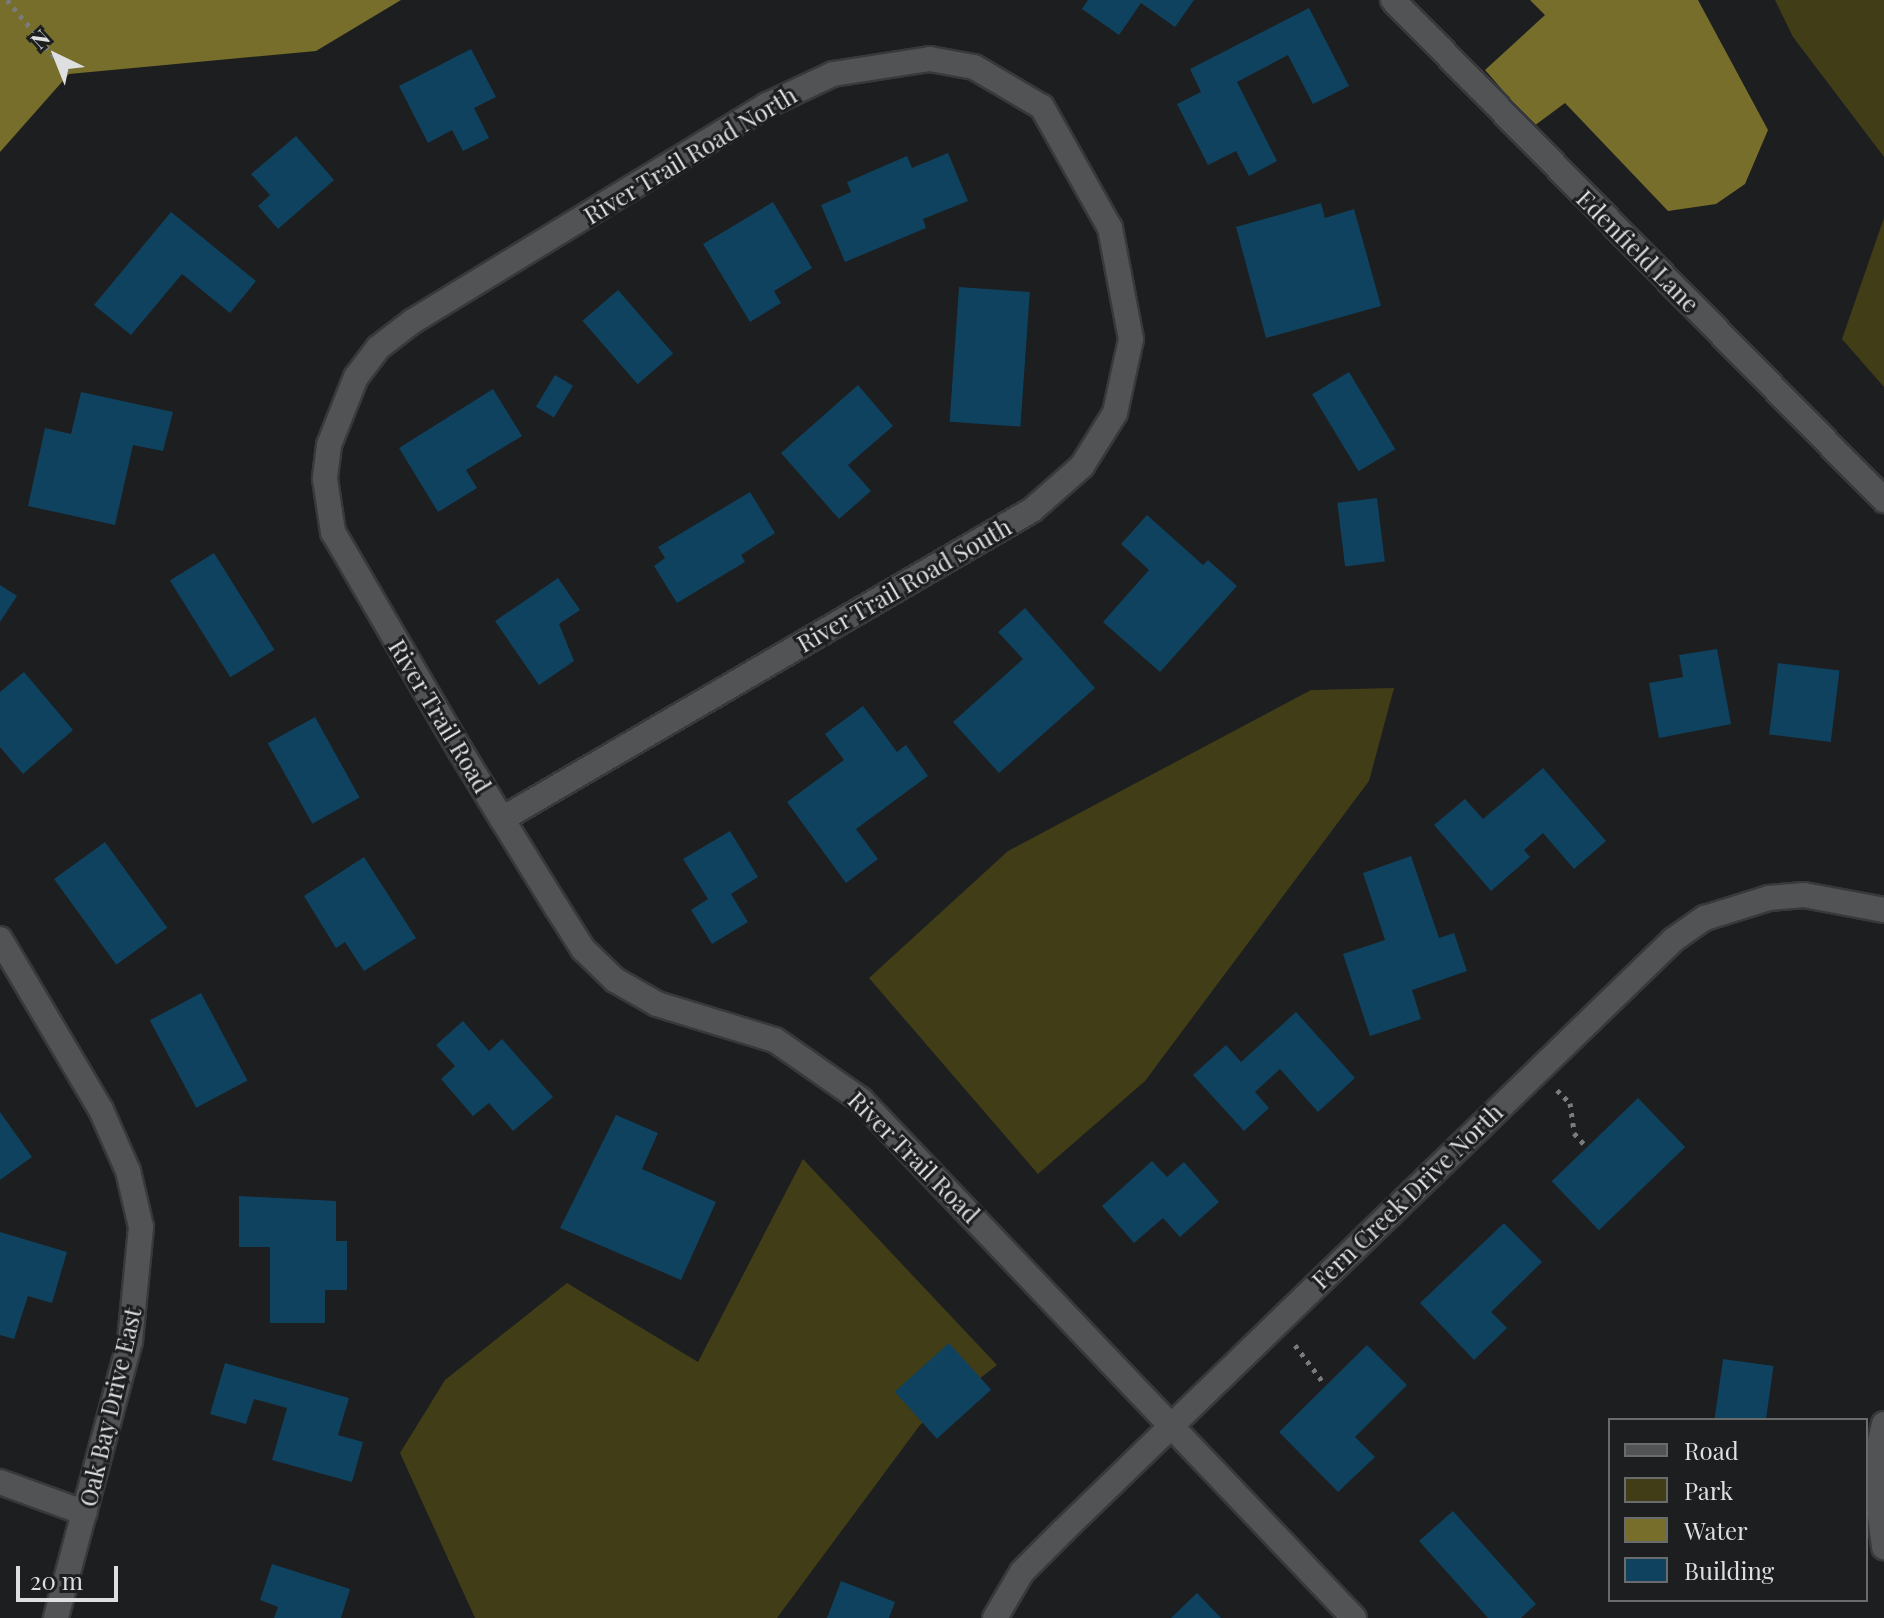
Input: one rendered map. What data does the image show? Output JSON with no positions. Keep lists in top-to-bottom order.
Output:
{
  "streets": {
    "street": [
      "River Trail Road North",
      "Edenfield Lane",
      "River Trail Road South",
      "River Trail Road",
      "Fern Creek Drive North",
      "Oak Bay Drive East"
    ]
  },
  "crossings": [
    ["River Trail Road North", "River Trail Road South"],
    ["River Trail Road North", "River Trail Road"],
    ["River Trail Road South", "River Trail Road"],
    ["River Trail Road", "Fern Creek Drive North"]
  ],
  "legend": [
    "Road",
    "Park",
    "Water",
    "Building"
  ],
  "scale_bar": "20 m",
  "north": "top left"
}
